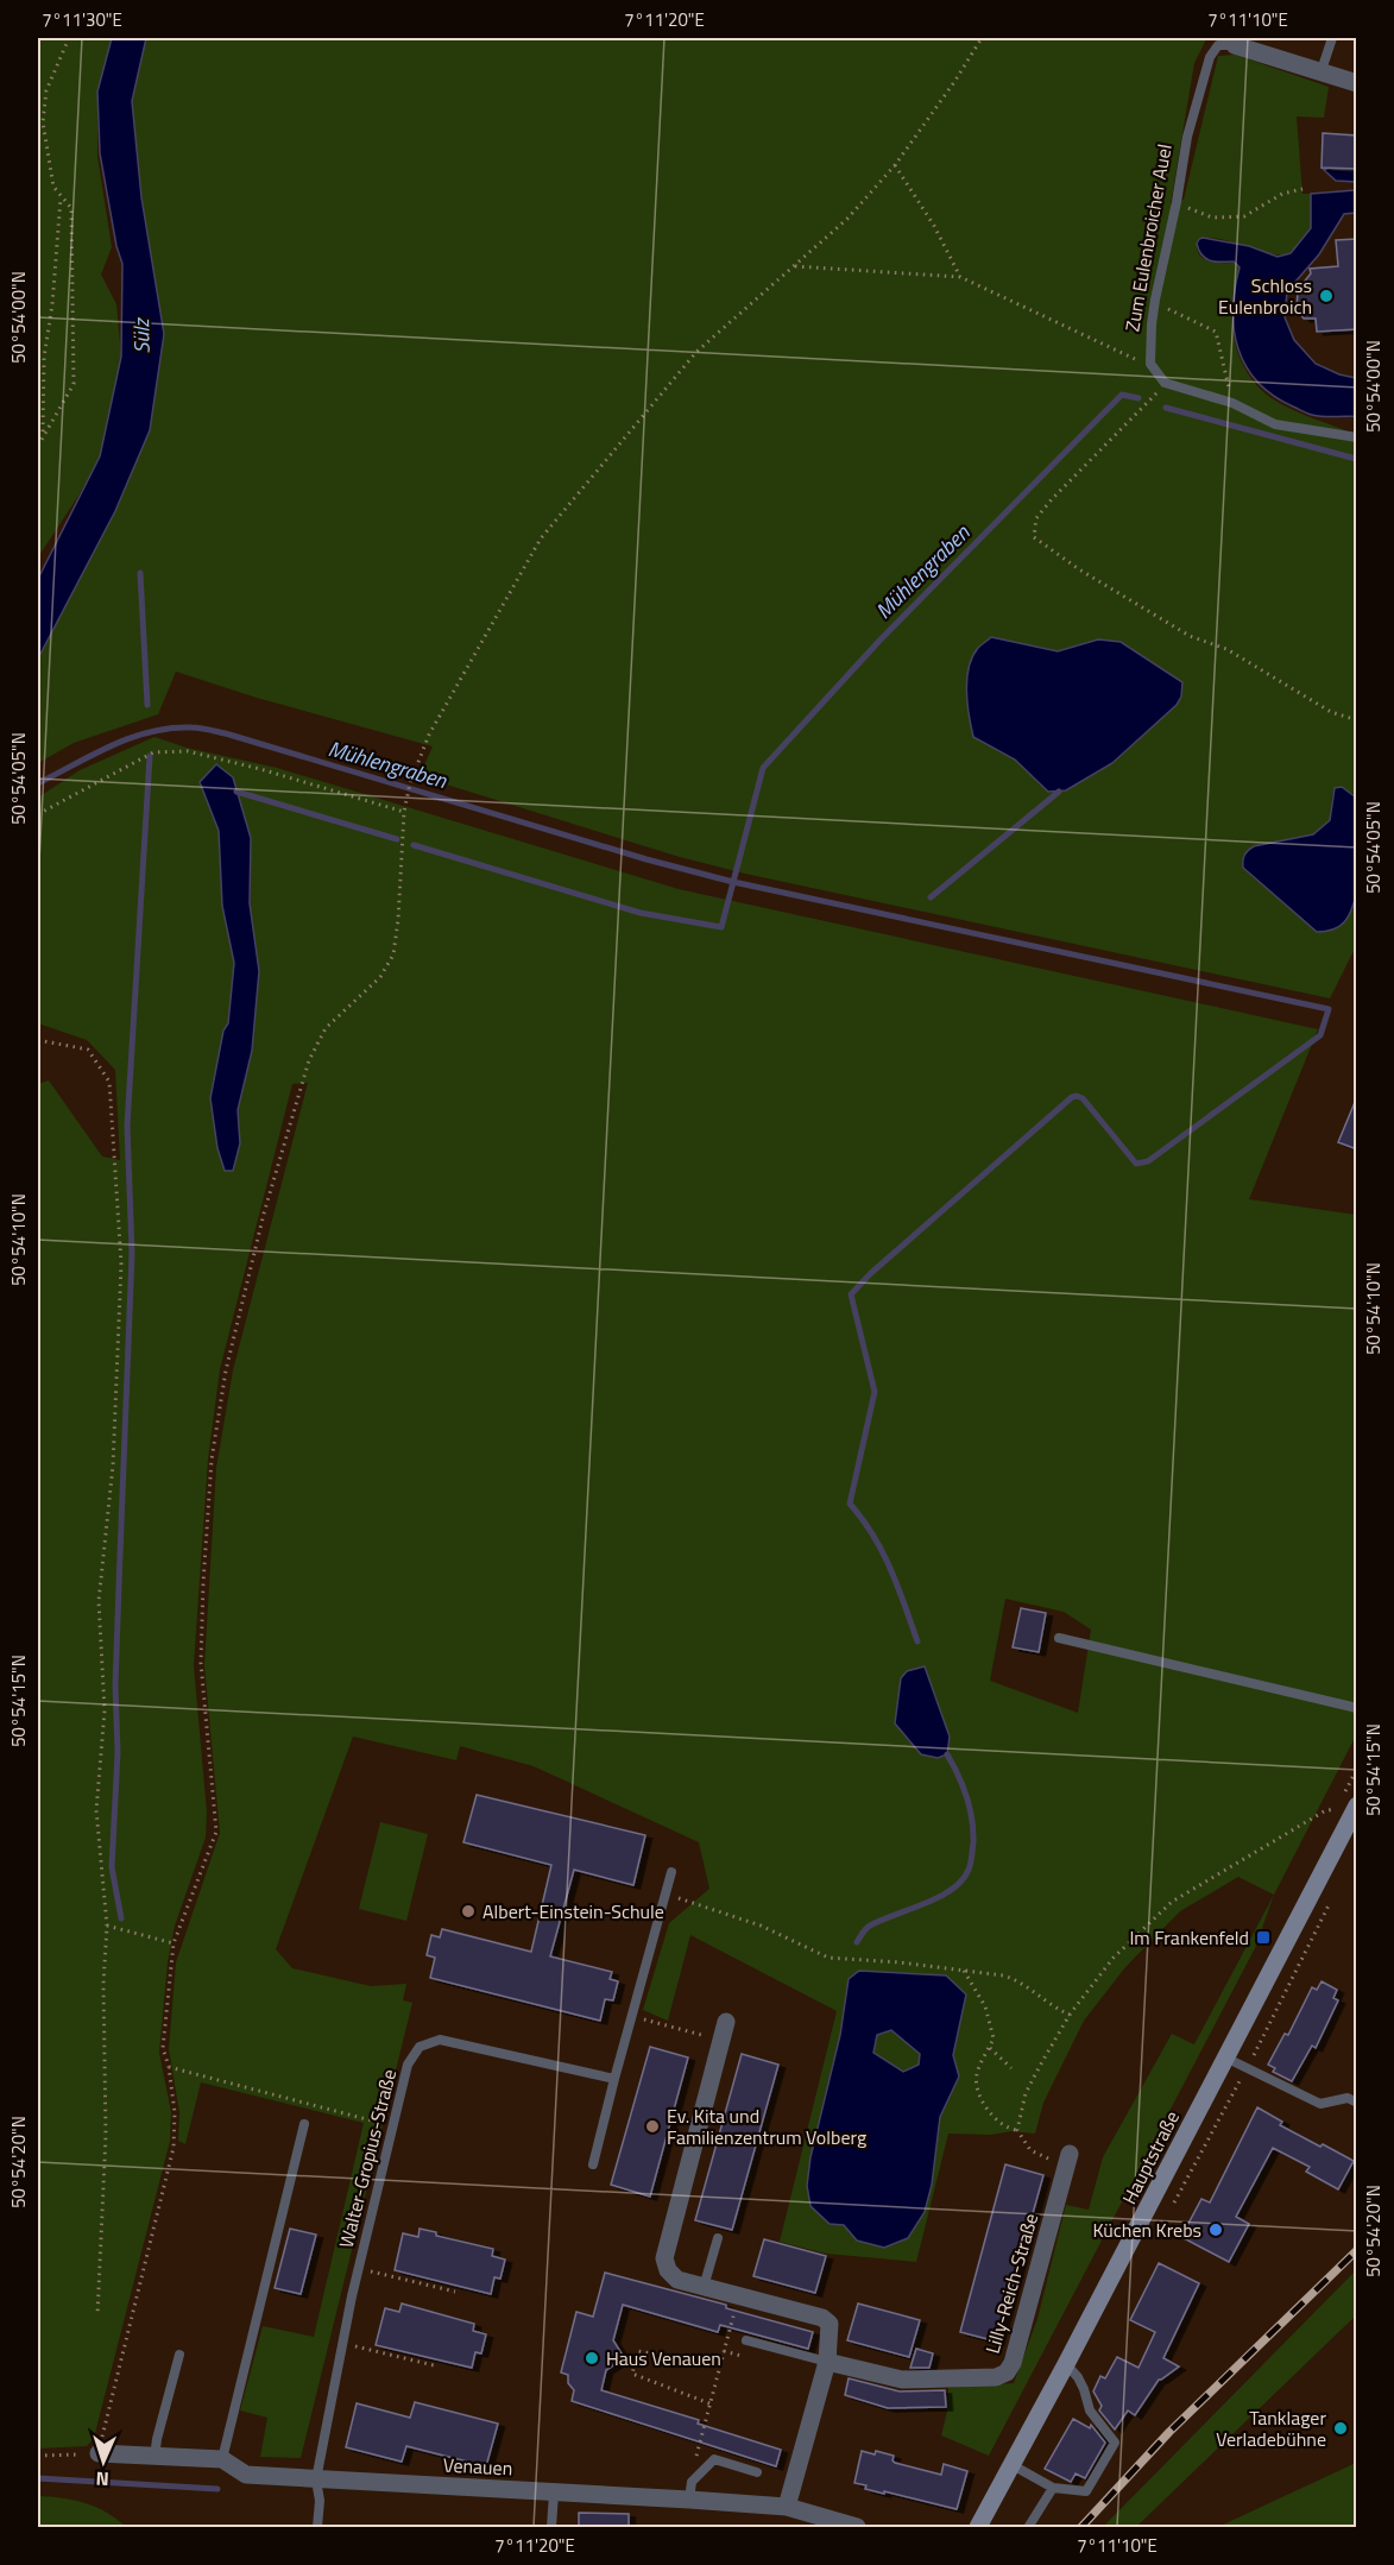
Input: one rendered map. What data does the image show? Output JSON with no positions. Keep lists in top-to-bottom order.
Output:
{
  "streets": {
    "main road": ["Hauptstraße"],
    "street": ["Zum Eulenbroicher Auel", "Lilly-Reich-Straße", "Venauen"],
    "lane": ["Walter-Gropius-Straße"]
  },
  "crossings": [
    ["Walter-Gropius-Straße", "Venauen"]
  ],
  "water": ["Sülz", "Mühlengraben"],
  "places": {
    "other": [
      "Schloss Eulenbroich",
      "Albert-Einstein-Schule",
      "Ev. Kita und Familienzentrum Volberg",
      "Küchen Krebs",
      "Haus Venauen",
      "Tanklager Verladebühne"
    ],
    "transit": ["Im Frankenfeld"]
  },
  "north": "bottom",
  "coordinates": [
    "7°11'30\"E",
    "7°11'20\"E",
    "7°11'10\"E",
    "50°54'00\"N",
    "50°54'05\"N",
    "50°54'10\"N",
    "50°54'15\"N",
    "50°54'20\"N"
  ]
}
